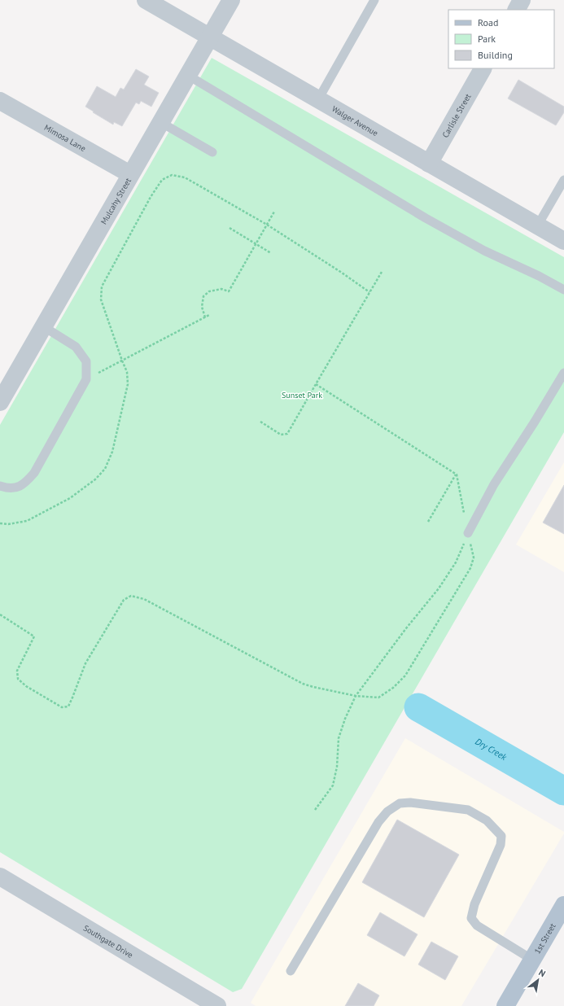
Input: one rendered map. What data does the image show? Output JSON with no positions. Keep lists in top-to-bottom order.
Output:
{
  "streets": {
    "main road": ["1st Street"],
    "street": [
      "Carlisle Street",
      "Walger Avenue",
      "Mimosa Lane",
      "Mulcahy Street",
      "Southgate Drive"
    ]
  },
  "crossings": [
    ["Carlisle Street", "Walger Avenue"],
    ["Walger Avenue", "Mulcahy Street"],
    ["Mimosa Lane", "Mulcahy Street"]
  ],
  "water": ["Dry Creek"],
  "parks": ["Sunset Park"],
  "legend": ["Road", "Park", "Building"],
  "north": "top right"
}
